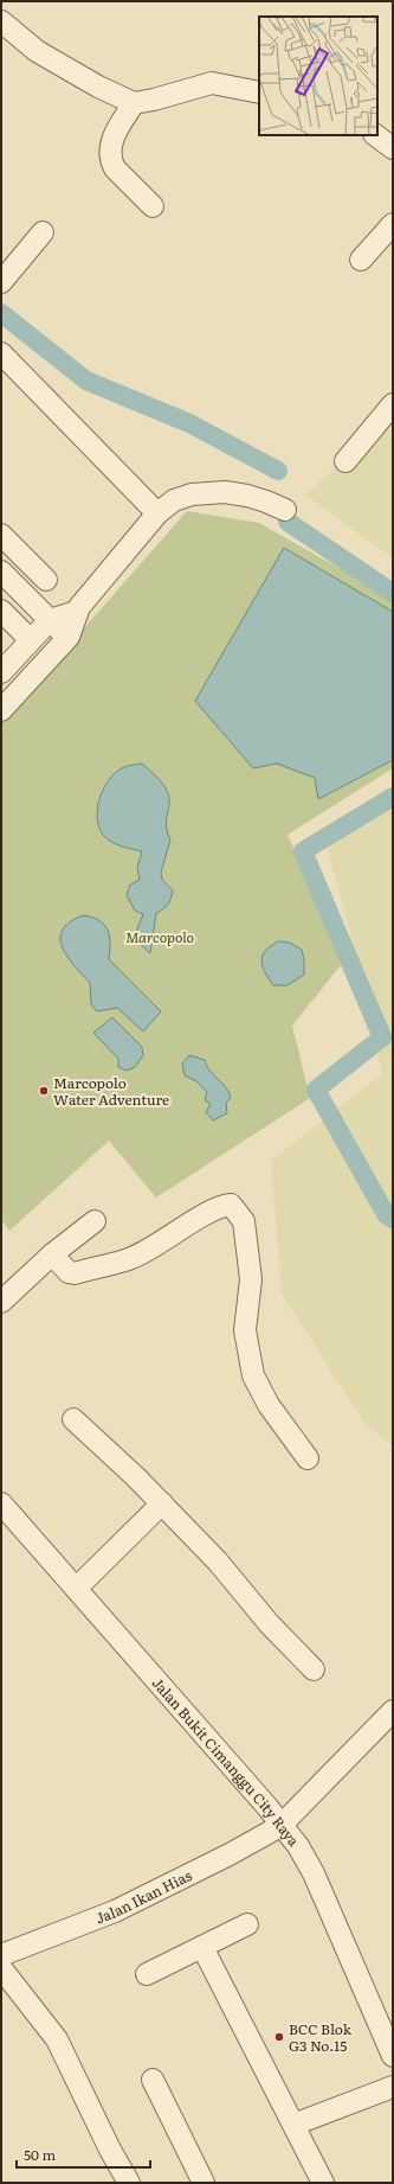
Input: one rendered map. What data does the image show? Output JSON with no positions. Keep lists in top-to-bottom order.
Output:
{
  "streets": {
    "street": ["Jalan Bukit Cimanggu City Raya", "Jalan Ikan Hias"]
  },
  "crossings": [
    ["Jalan Bukit Cimanggu City Raya", "Jalan Ikan Hias"]
  ],
  "parks": ["Marcopolo"],
  "places": ["Marcopolo Water Adventure", "BCC Blok G3 No.15"],
  "scale_bar": "50 m"
}
